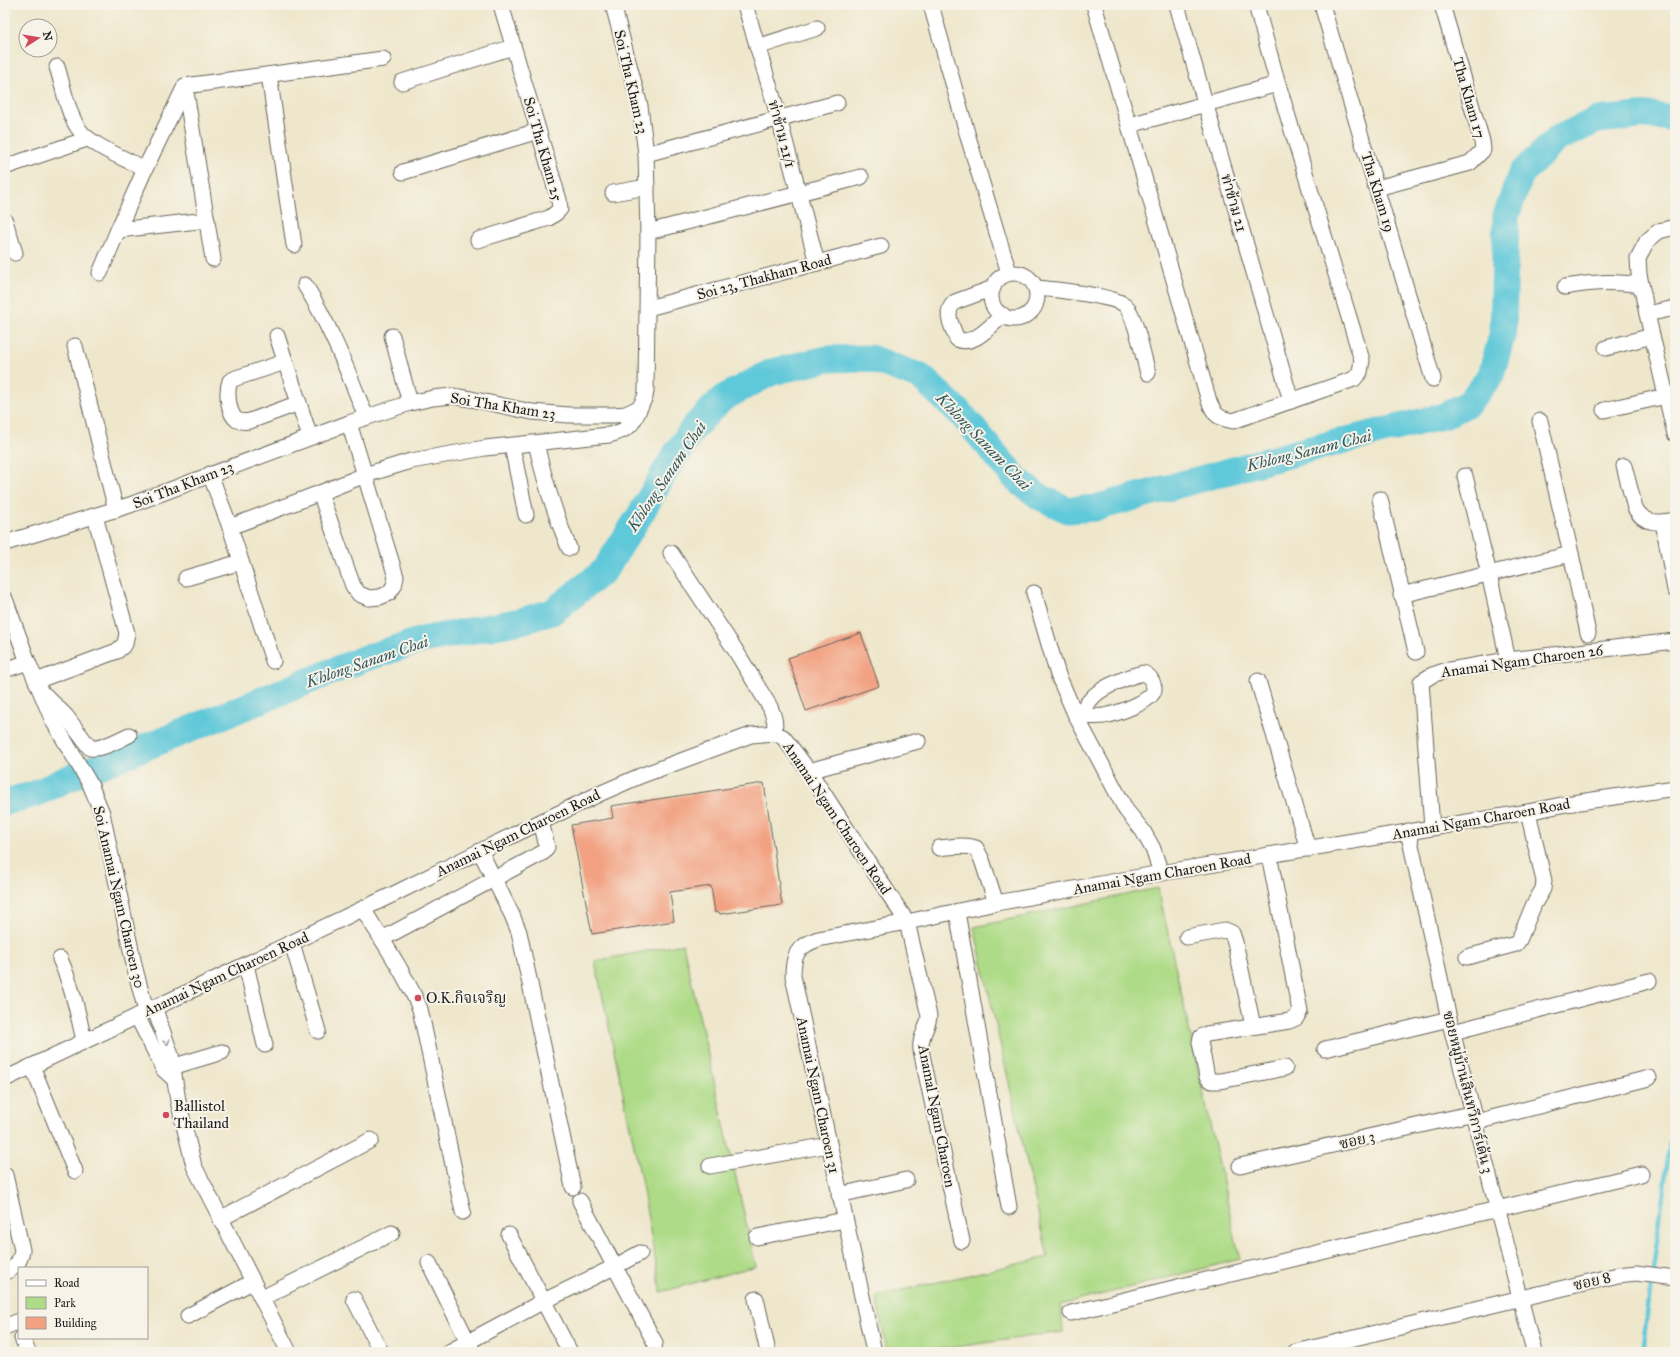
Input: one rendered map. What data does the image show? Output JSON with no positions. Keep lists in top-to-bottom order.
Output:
{
  "streets": {
    "street": [
      "Soi Tha Kham 23",
      "Tha Kham 17",
      "ท่าข้าม 21/1",
      "Soi Tha Kham 25",
      "Tha Kham 19",
      "ท่าข้าม 21",
      "Soi 23, Thakham Road",
      "Anamai Ngam Charoen 26",
      "Anamai Ngam Charoen Road",
      "Soi Anamai Ngam Charoen 30",
      "ซอยหมู่บ้าน่สินทวีการ์เด้น 3",
      "Anamai Ngam Charoen 31",
      "Anamal Ngam Charoen",
      "ซอย 3",
      "ซอย 8"
    ]
  },
  "crossings": [
    ["Soi Tha Kham 23", "Soi 23, Thakham Road"],
    ["Tha Kham 17", "Tha Kham 19"],
    ["ท่าข้าม 21/1", "Soi 23, Thakham Road"],
    ["Anamai Ngam Charoen 26", "Anamai Ngam Charoen Road"],
    ["Anamai Ngam Charoen Road", "Soi Anamai Ngam Charoen 30"],
    ["Anamai Ngam Charoen Road", "ซอยหมู่บ้าน่สินทวีการ์เด้น 3"],
    ["Anamai Ngam Charoen Road", "Anamai Ngam Charoen 31"],
    ["Anamai Ngam Charoen Road", "Anamal Ngam Charoen"],
    ["ซอยหมู่บ้าน่สินทวีการ์เด้น 3", "ซอย 3"],
    ["ซอยหมู่บ้าน่สินทวีการ์เด้น 3", "ซอย 8"],
    ["Anamai Ngam Charoen 31", "Anamal Ngam Charoen"]
  ],
  "water": ["Khlong Sanam Chai"],
  "places": ["O.K.กิจเจริญ", "Ballistol Thailand"],
  "legend": ["Road", "Park", "Building"],
  "north": "right"
}
